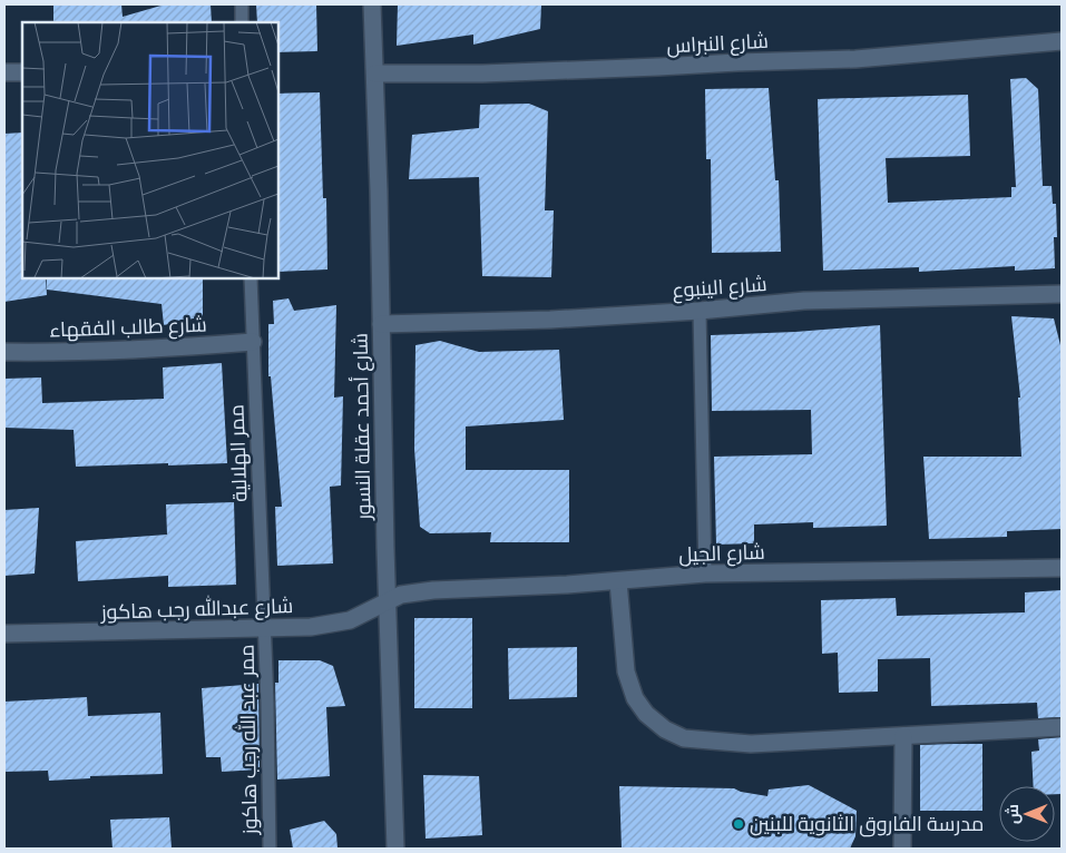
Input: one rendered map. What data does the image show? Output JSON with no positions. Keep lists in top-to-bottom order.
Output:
{
  "streets": {
    "street": [
      "شارع النبراس",
      "شارع الينبوع",
      "شارع طالب الفقهاء",
      "شارع أحمد عقلة النسور",
      "شارع الجيل",
      "شارع عبدالله رجب هاكوز"
    ],
    "lane": ["ممر الهلالية", "ممر عبد الله رجب هاكوز"]
  },
  "crossings": [
    ["شارع النبراس", "شارع أحمد عقلة النسور"],
    ["شارع الينبوع", "شارع أحمد عقلة النسور"],
    ["شارع طالب الفقهاء", "ممر الهلالية"],
    ["شارع أحمد عقلة النسور", "شارع الجيل"],
    ["شارع أحمد عقلة النسور", "شارع عبدالله رجب هاكوز"],
    ["ممر الهلالية", "شارع عبدالله رجب هاكوز"],
    ["ممر الهلالية", "ممر عبد الله رجب هاكوز"],
    ["شارع الجيل", "شارع عبدالله رجب هاكوز"],
    ["شارع عبدالله رجب هاكوز", "ممر عبد الله رجب هاكوز"]
  ],
  "places": ["مدرسة الفاروق الثانوية للبنين"],
  "north": "left"
}
